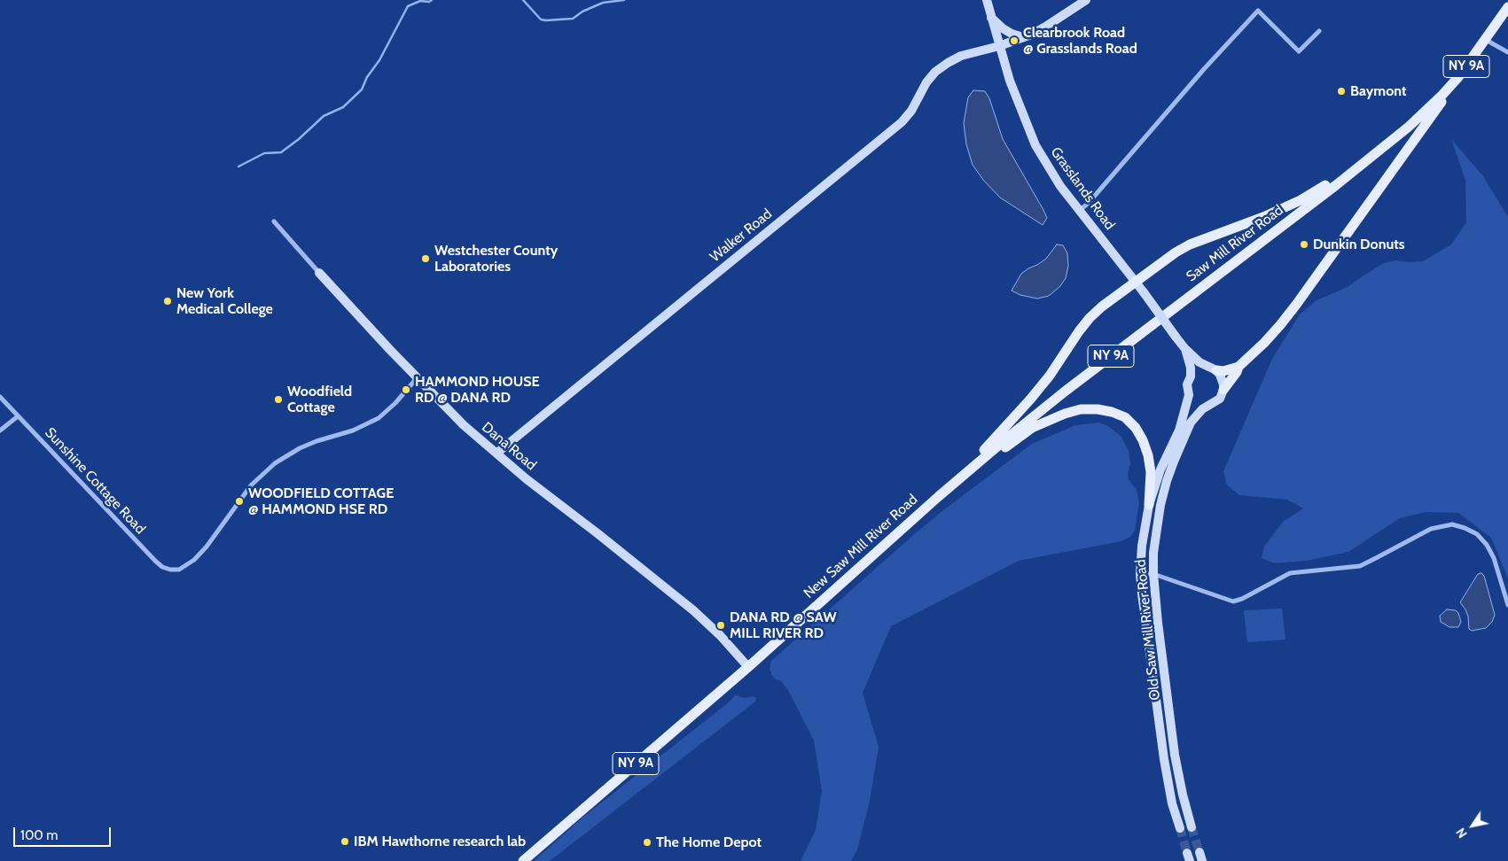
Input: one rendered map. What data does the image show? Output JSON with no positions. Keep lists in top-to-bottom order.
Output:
{
  "streets": {
    "main road": ["NY 9A", "Saw Mill River Road", "New Saw Mill River Road"],
    "street": [
      "Grasslands Road",
      "Walker Road",
      "Dana Road",
      "Sunshine Cottage Road",
      "Old Saw Mill River Road"
    ]
  },
  "crossings": [
    ["Grasslands Road", "Walker Road"],
    ["Grasslands Road", "Old Saw Mill River Road"],
    ["Walker Road", "Dana Road"],
    ["Saw Mill River Road", "New Saw Mill River Road"],
    ["Dana Road", "Sunshine Cottage Road"],
    ["Dana Road", "New Saw Mill River Road"]
  ],
  "places": [
    "Clearbrook Road @ Grasslands Road",
    "Baymont",
    "Dunkin Donuts",
    "Westchester County Laboratories",
    "New York Medical College",
    "HAMMOND HOUSE RD @ DANA RD",
    "Woodfield Cottage",
    "WOODFIELD COTTAGE @ HAMMOND HSE RD",
    "DANA RD @ SAW MILL RIVER RD",
    "IBM Hawthorne research lab",
    "The Home Depot"
  ],
  "scale_bar": "100 m",
  "north": "bottom left"
}
